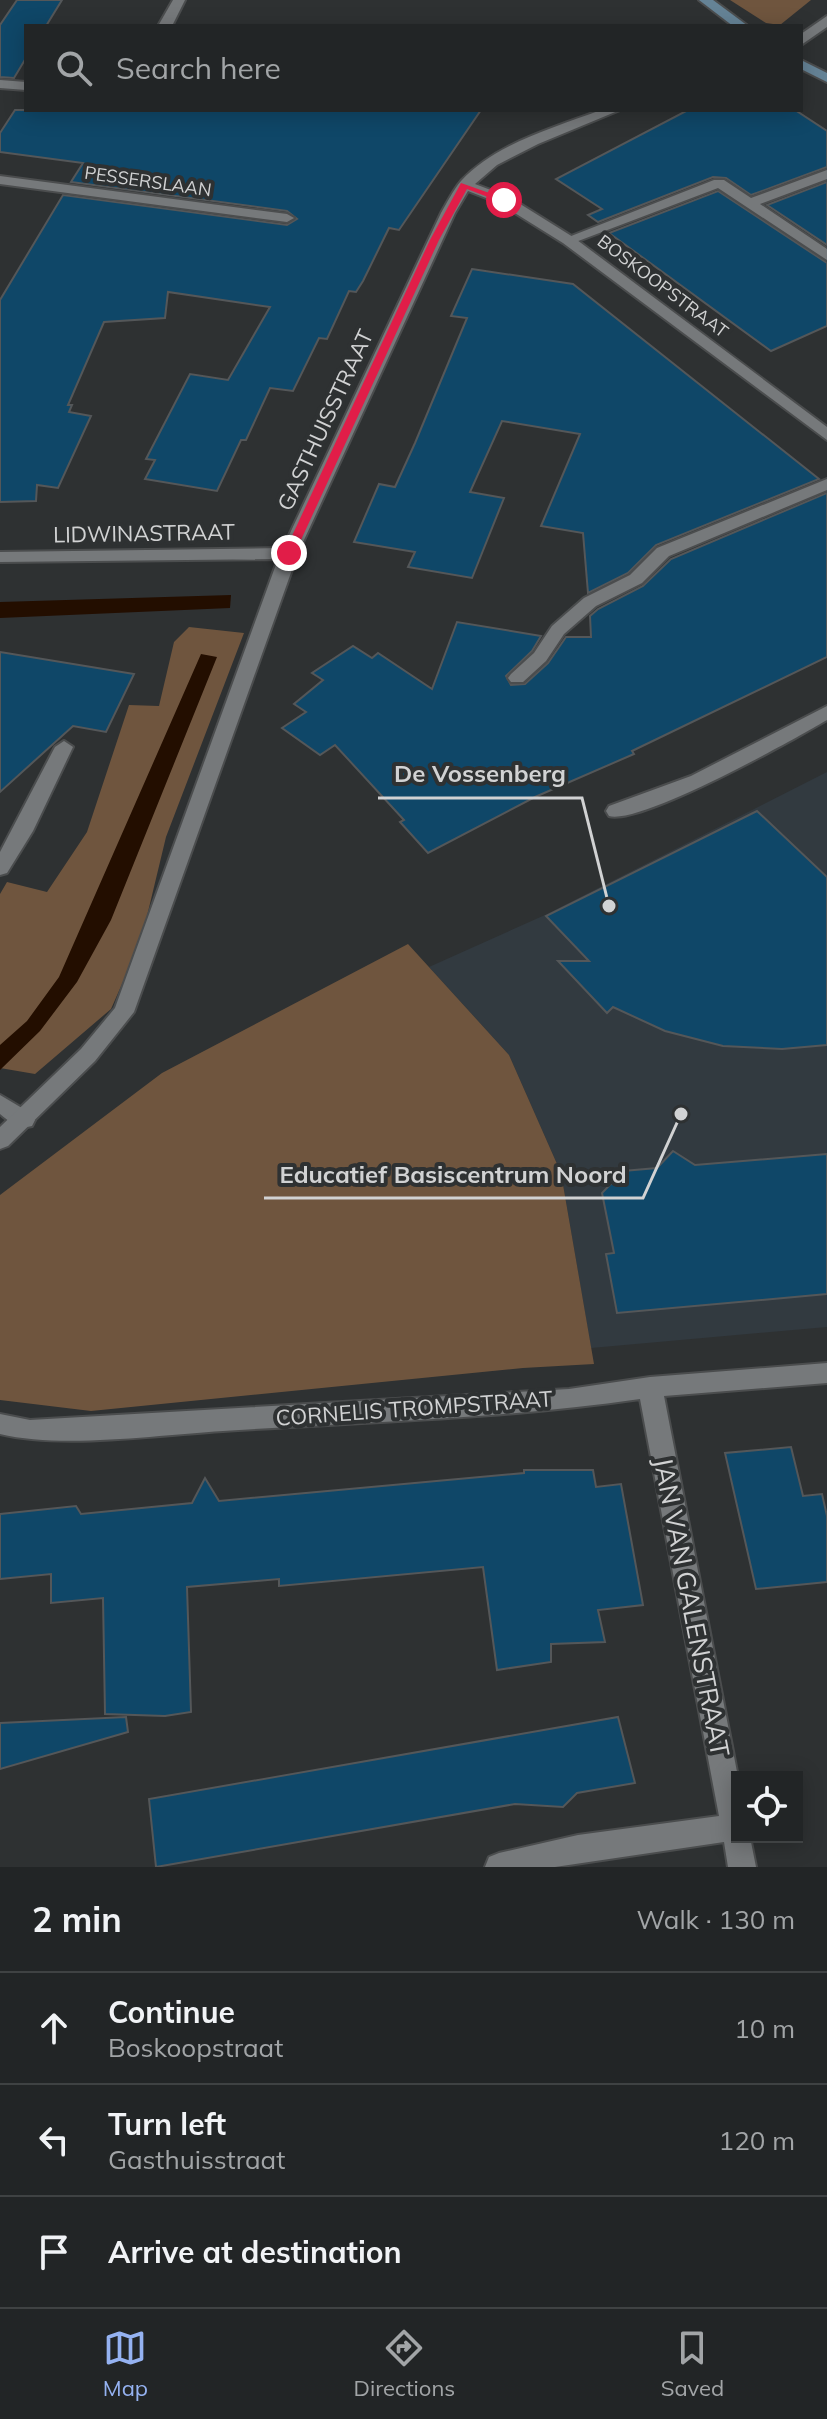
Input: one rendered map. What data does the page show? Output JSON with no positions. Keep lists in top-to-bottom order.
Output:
{
  "streets": {
    "street": [
      "PESSERSLAAN",
      "BOSKOOPSTRAAT",
      "GASTHUISSTRAAT",
      "LIDWINASTRAAT",
      "CORNELIS TROMPSTRAAT",
      "JAN VAN GALENSTRAAT"
    ]
  },
  "crossings": [
    ["BOSKOOPSTRAAT", "GASTHUISSTRAAT"],
    ["GASTHUISSTRAAT", "LIDWINASTRAAT"],
    ["CORNELIS TROMPSTRAAT", "JAN VAN GALENSTRAAT"]
  ],
  "places": ["De Vossenberg", "Educatief Basiscentrum Noord"],
  "page": {
    "search": "Search here",
    "heading": ["2 min", "Walk · 130 m"],
    "list": [
      ["Continue", "Boskoopstraat", "10 m"],
      ["Turn left", "Gasthuisstraat", "120 m"],
      "Arrive at destination"
    ],
    "nav": ["Map", "Directions", "Saved"]
  }
}
